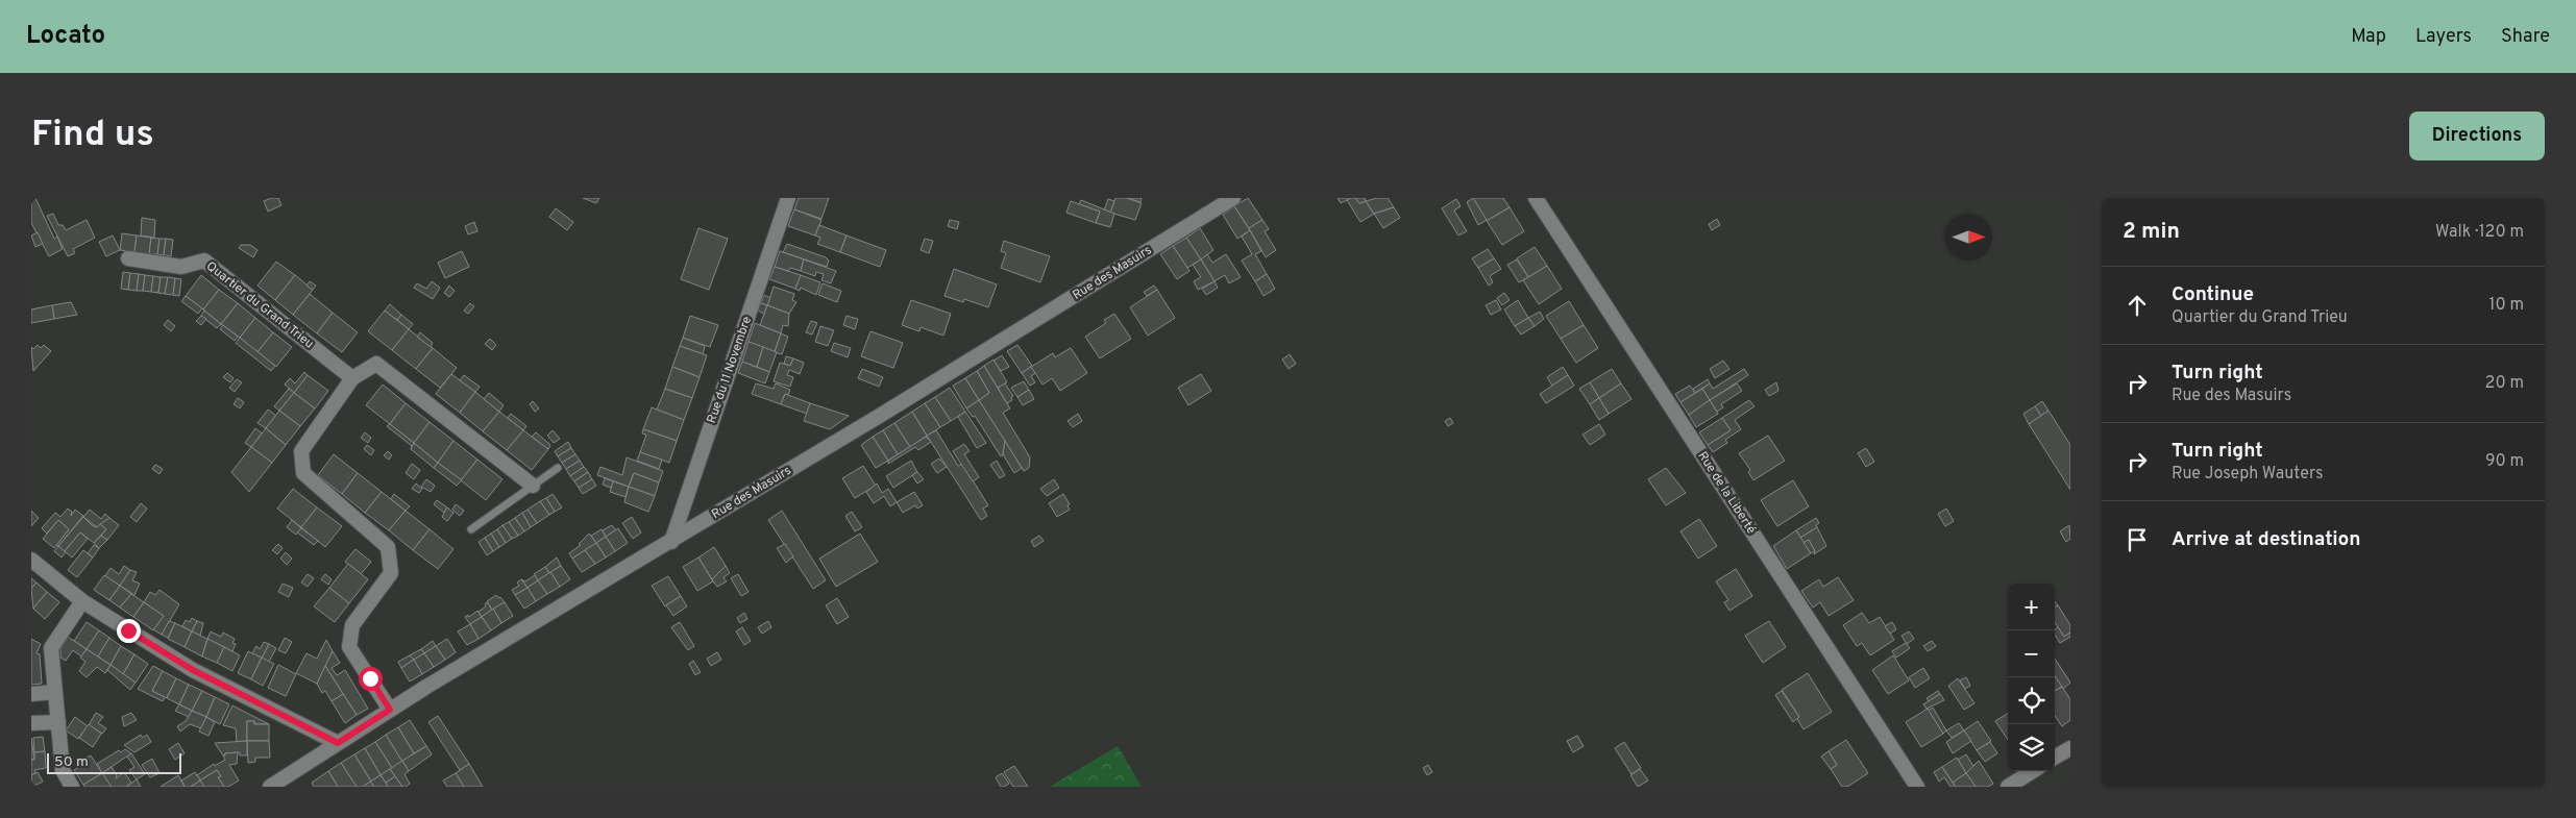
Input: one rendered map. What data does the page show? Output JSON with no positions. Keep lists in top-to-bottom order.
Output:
{
  "streets": {
    "street": [
      "Rue des Masuirs",
      "Quartier du Grand Trieu",
      "Rue du 11 Novembre",
      "Rue de la Liberté"
    ]
  },
  "crossings": [
    ["Rue des Masuirs", "Rue du 11 Novembre"]
  ],
  "scale_bar": "50 m",
  "north": "right",
  "page": {
    "header": "Locato",
    "nav": ["Map", "Layers", "Share"],
    "buttons": "Directions",
    "title": "Find us",
    "heading": ["2 min", "Walk · 120 m"],
    "list": [
      ["Continue", "Quartier du Grand Trieu", "10 m"],
      ["Turn right", "Rue des Masuirs", "20 m"],
      ["Turn right", "Rue Joseph Wauters", "90 m"],
      "Arrive at destination"
    ],
    "map_buttons": ["+", "−"],
    "scale": "50 m"
  }
}
